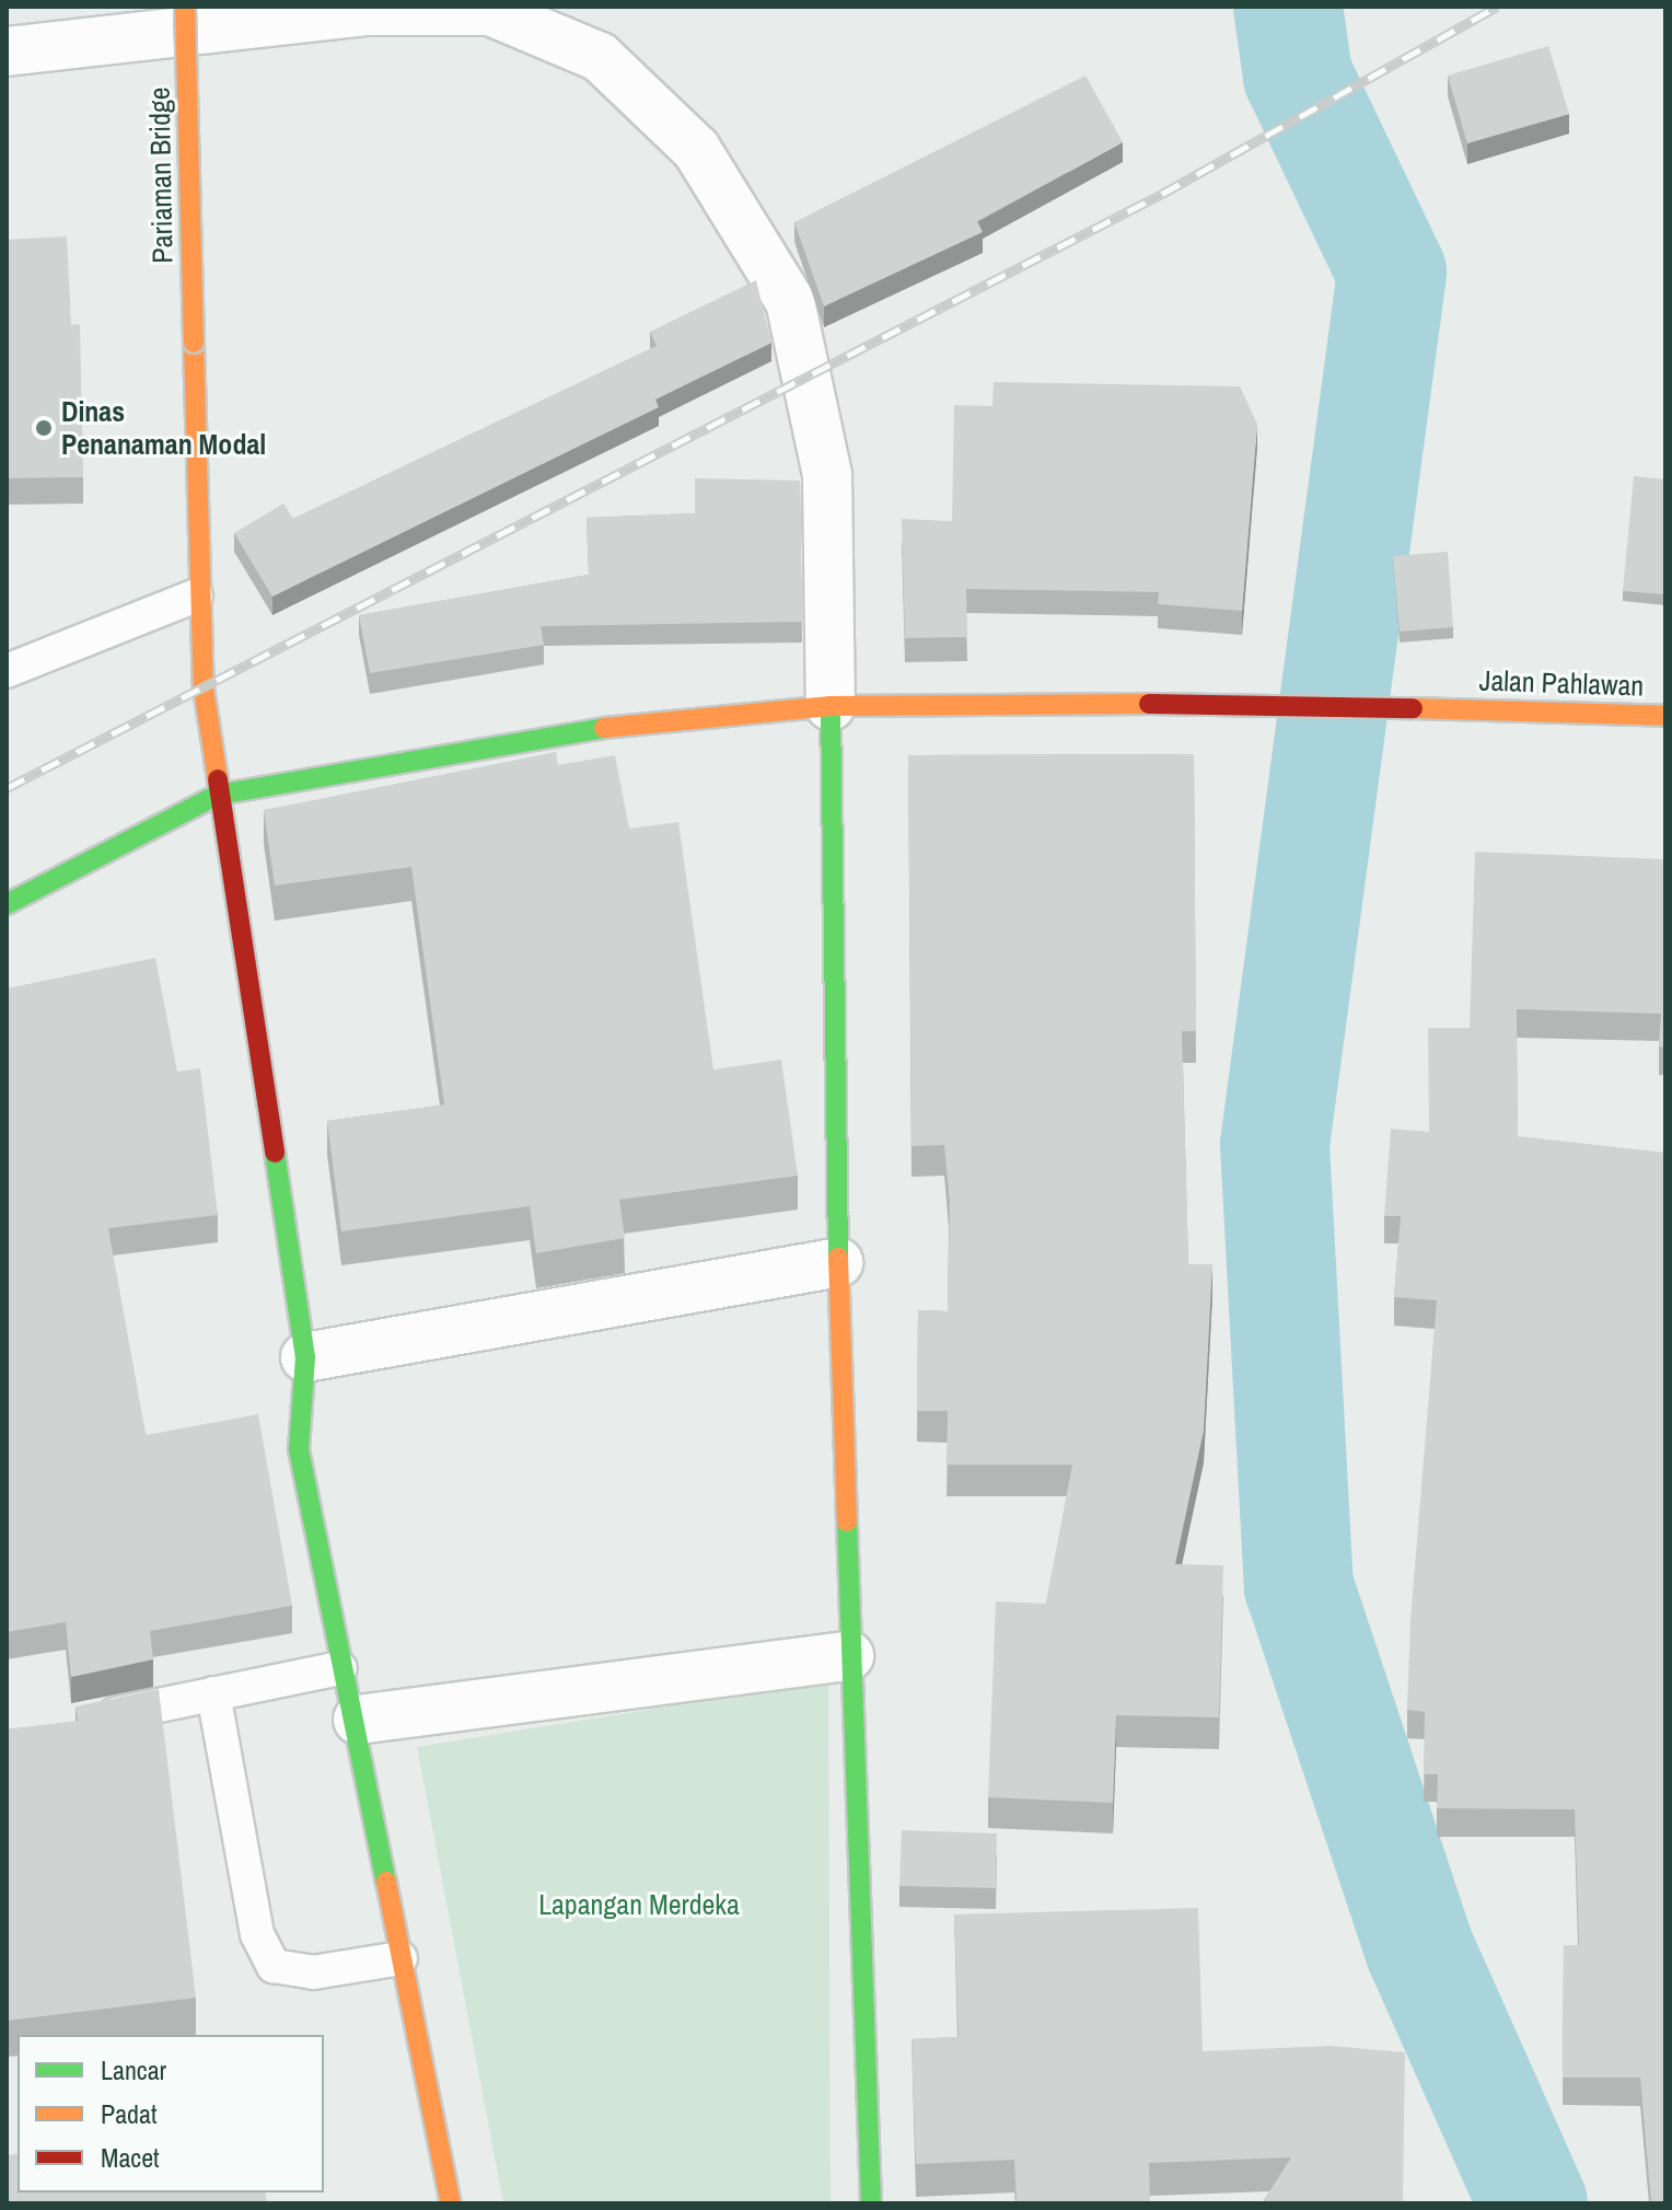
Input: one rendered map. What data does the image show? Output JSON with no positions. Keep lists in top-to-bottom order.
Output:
{
  "streets": {
    "street": ["Pariaman Bridge", "Jalan Pahlawan"]
  },
  "crossings": [
    ["Pariaman Bridge", "Jalan Pahlawan"]
  ],
  "parks": ["Lapangan Merdeka"],
  "places": ["Dinas Penanaman Modal"],
  "legend": ["Lancar", "Padat", "Macet"]
}
